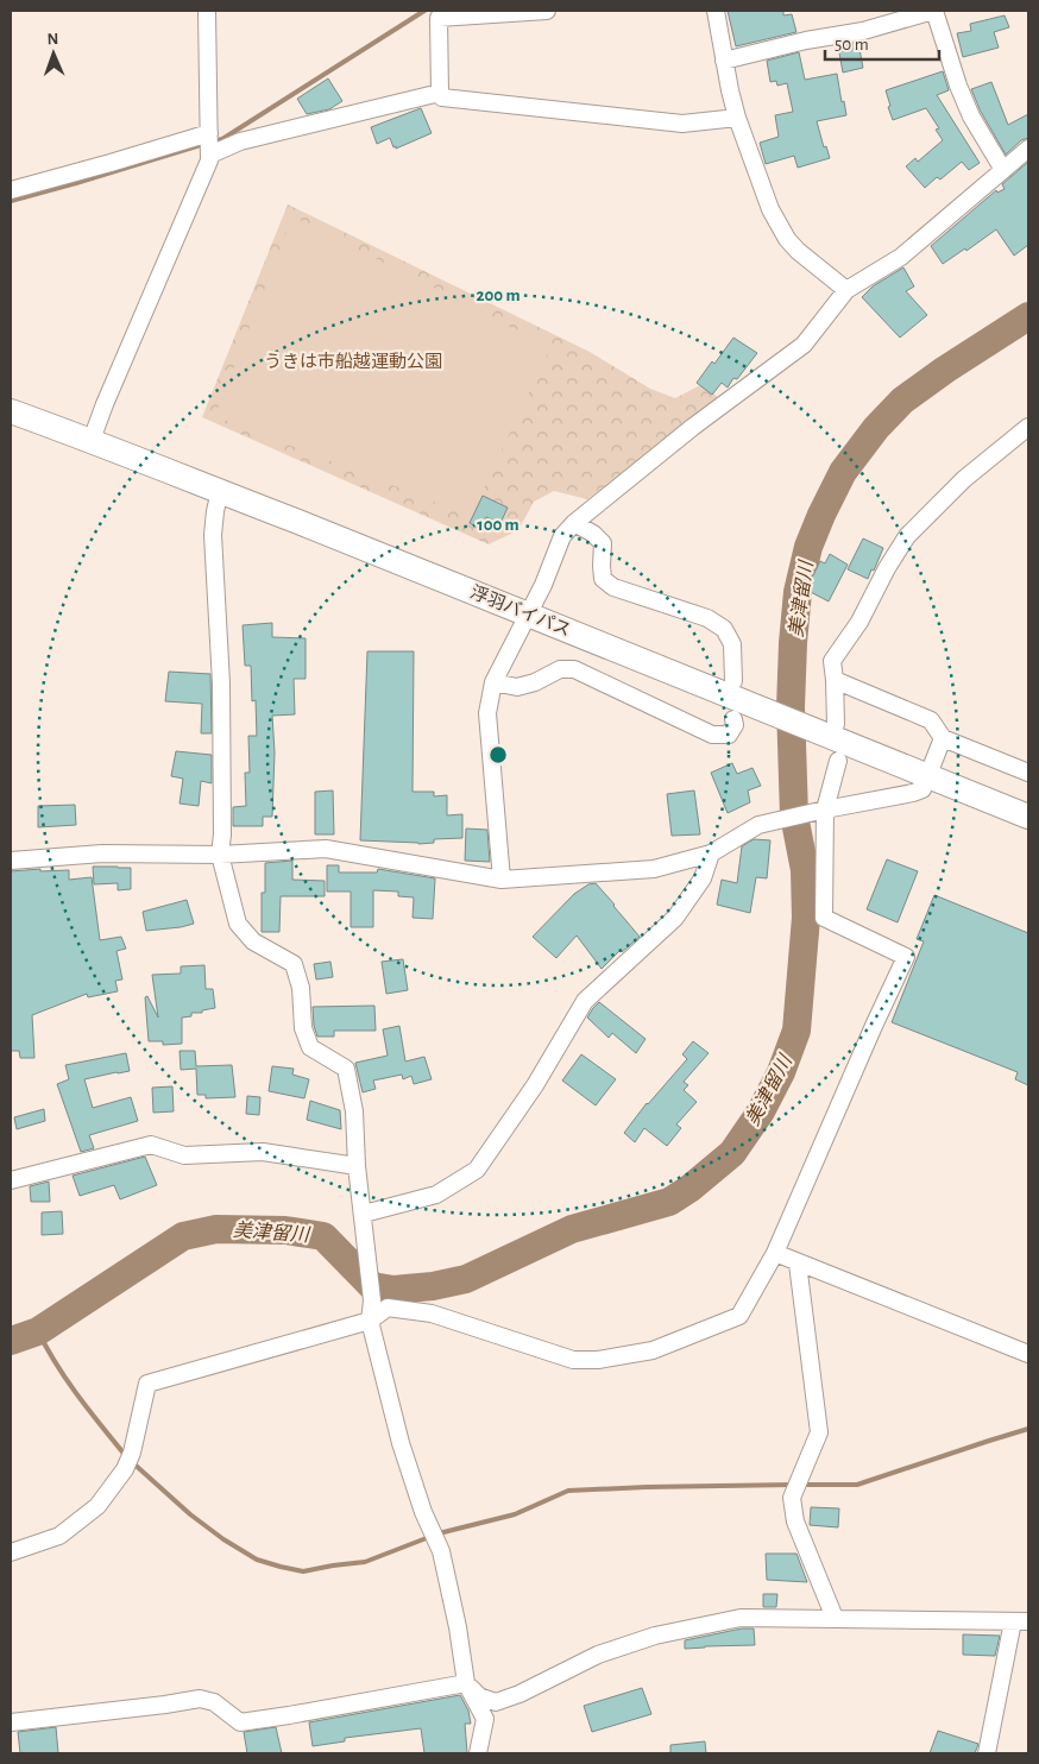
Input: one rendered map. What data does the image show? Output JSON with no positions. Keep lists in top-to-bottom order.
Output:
{
  "streets": {
    "highway": ["浮羽バイパス"]
  },
  "water": ["美津留川"],
  "parks": ["うきは市船越運動公園"],
  "scale_bar": "50 m",
  "north": "top",
  "rings": ["200 m", "100 m"]
}
